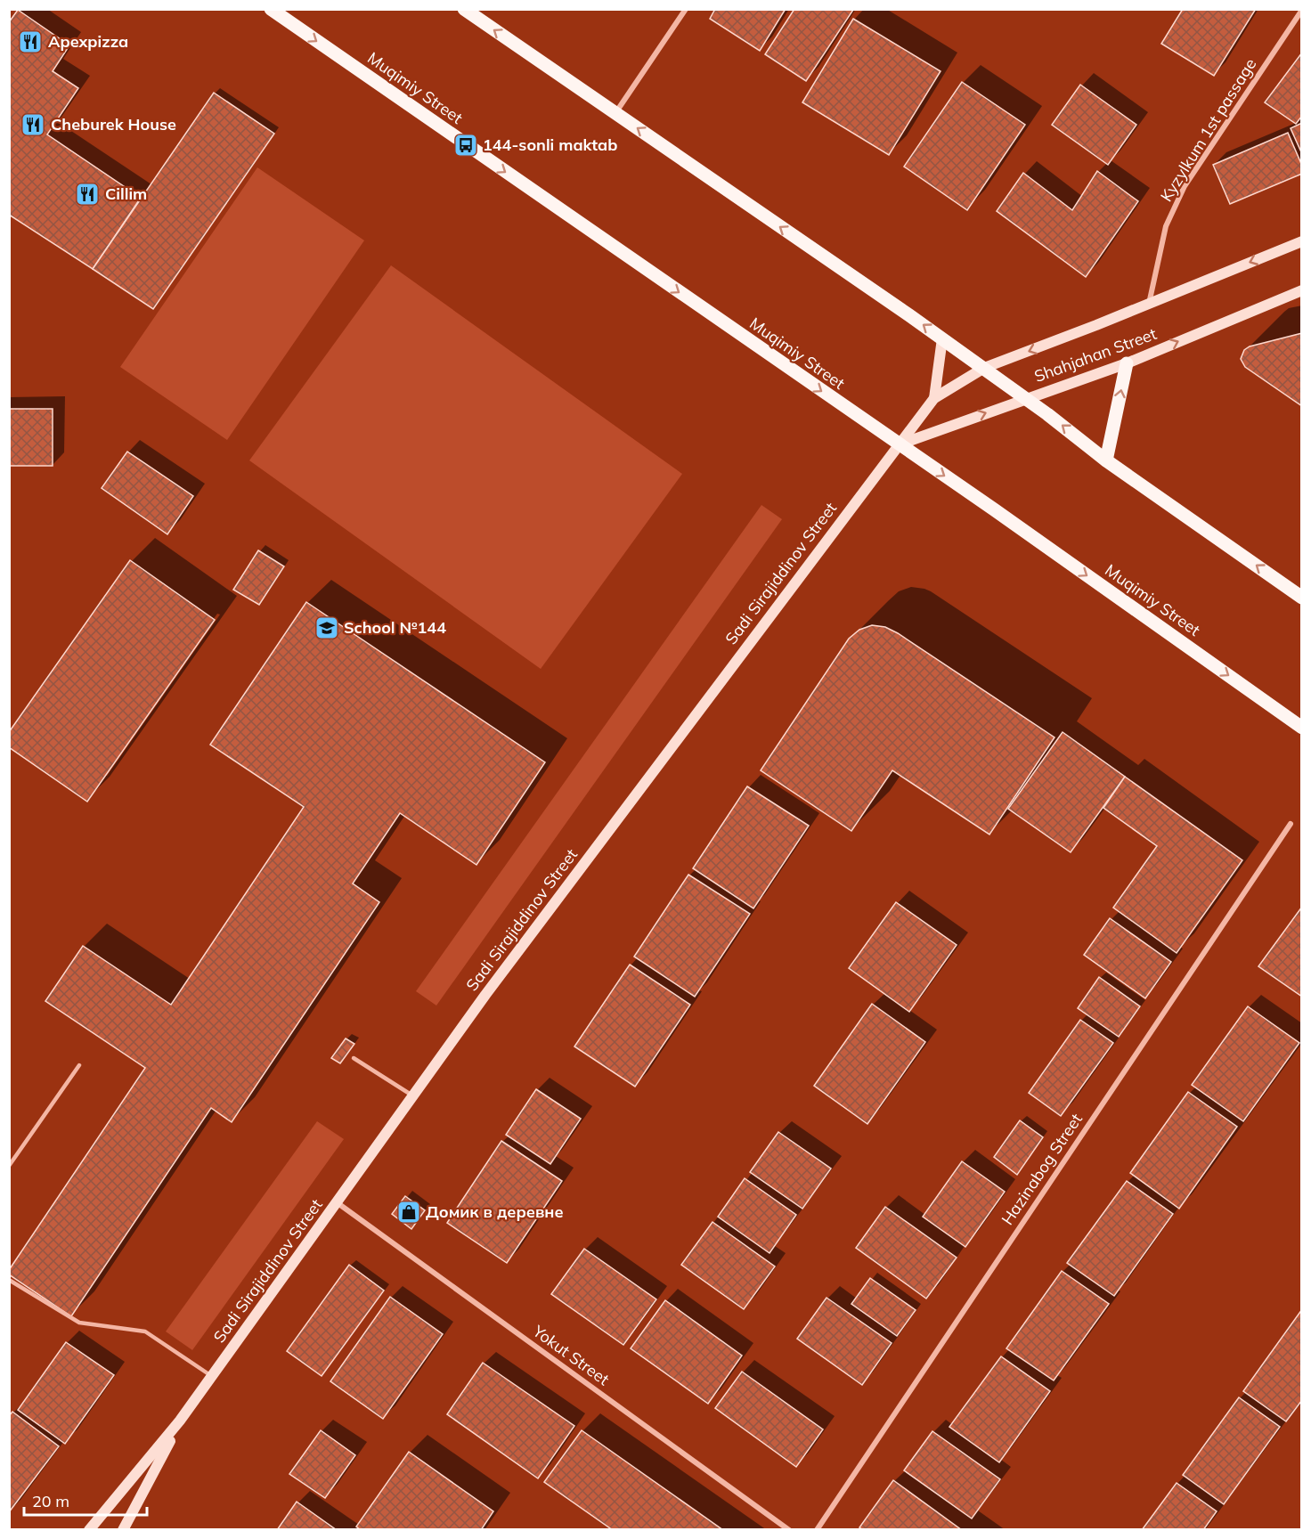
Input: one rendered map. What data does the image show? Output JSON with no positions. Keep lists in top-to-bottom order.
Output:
{
  "streets": {
    "main road": ["Muqimiy Street"],
    "street": [
      "Kyzylkum 1st passage",
      "Shahjahan Street",
      "Sadi Sirajiddinov Street",
      "Hazinabog Street",
      "Yokut Street"
    ]
  },
  "crossings": [
    ["Muqimiy Street", "Shahjahan Street"],
    ["Muqimiy Street", "Sadi Sirajiddinov Street"],
    ["Kyzylkum 1st passage", "Shahjahan Street"],
    ["Shahjahan Street", "Sadi Sirajiddinov Street"],
    ["Sadi Sirajiddinov Street", "Yokut Street"]
  ],
  "places": {
    "restaurant": ["Apexpizza", "Cheburek House", "Cillim"],
    "bus stop": ["144-sonli maktab"],
    "school or university": ["School №144"],
    "shop": ["Домик в деревне"]
  },
  "scale_bar": "20 m"
}
